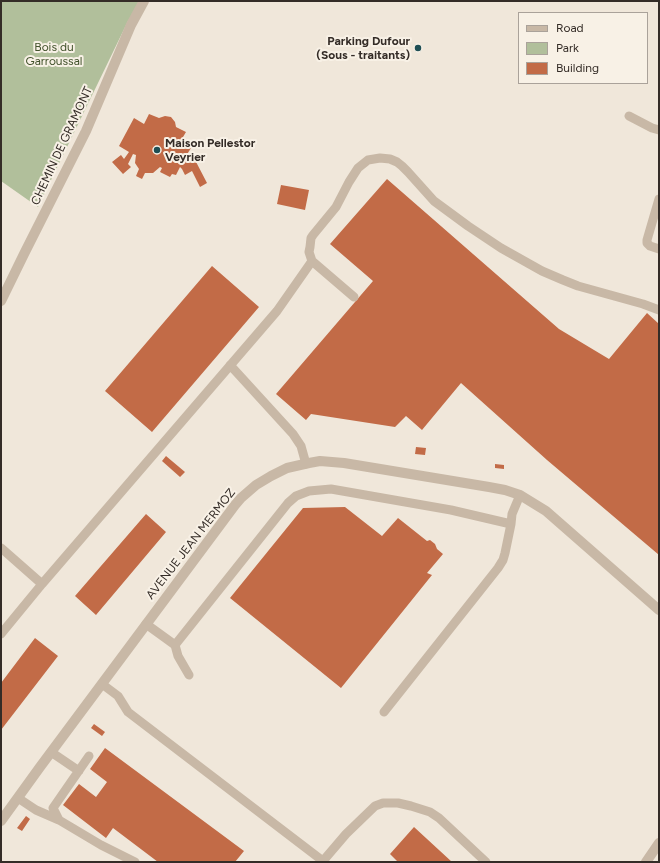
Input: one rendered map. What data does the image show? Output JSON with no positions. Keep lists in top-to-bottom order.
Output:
{
  "streets": {
    "street": ["CHEMIN DE GRAMONT", "AVENUE JEAN MERMOZ"]
  },
  "parks": ["Bois du Garroussal"],
  "places": ["Parking Dufour (Sous - traitants)", "Maison Pellestor Veyrier"],
  "legend": ["Road", "Park", "Building"]
}
